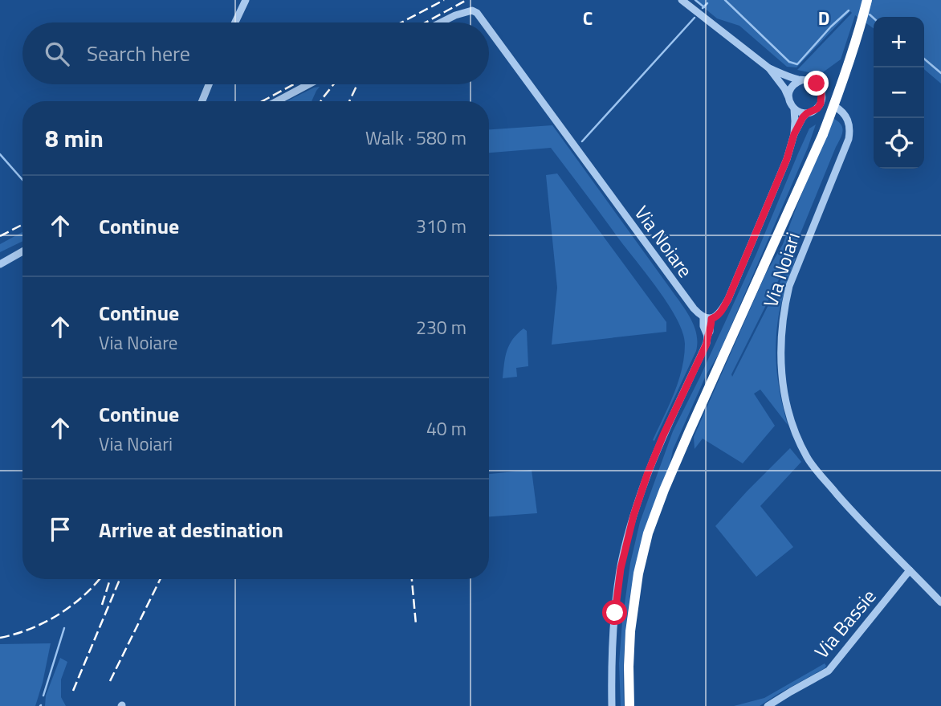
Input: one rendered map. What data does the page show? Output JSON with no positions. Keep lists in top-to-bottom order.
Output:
{
  "streets": {
    "street": ["Via Noiare", "Via Noiari", "Via Bassie"]
  },
  "crossings": [
    ["Via Noiari", "Via Bassie"]
  ],
  "page": {
    "map_buttons": ["+", "−"],
    "search": "Search here",
    "heading": ["8 min", "Walk · 580 m"],
    "list": [
      ["Continue", "310 m"],
      ["Continue", "Via Noiare", "230 m"],
      ["Continue", "Via Noiari", "40 m"],
      "Arrive at destination"
    ]
  },
  "grid": {
    "columns": ["C", "D"]
  }
}
